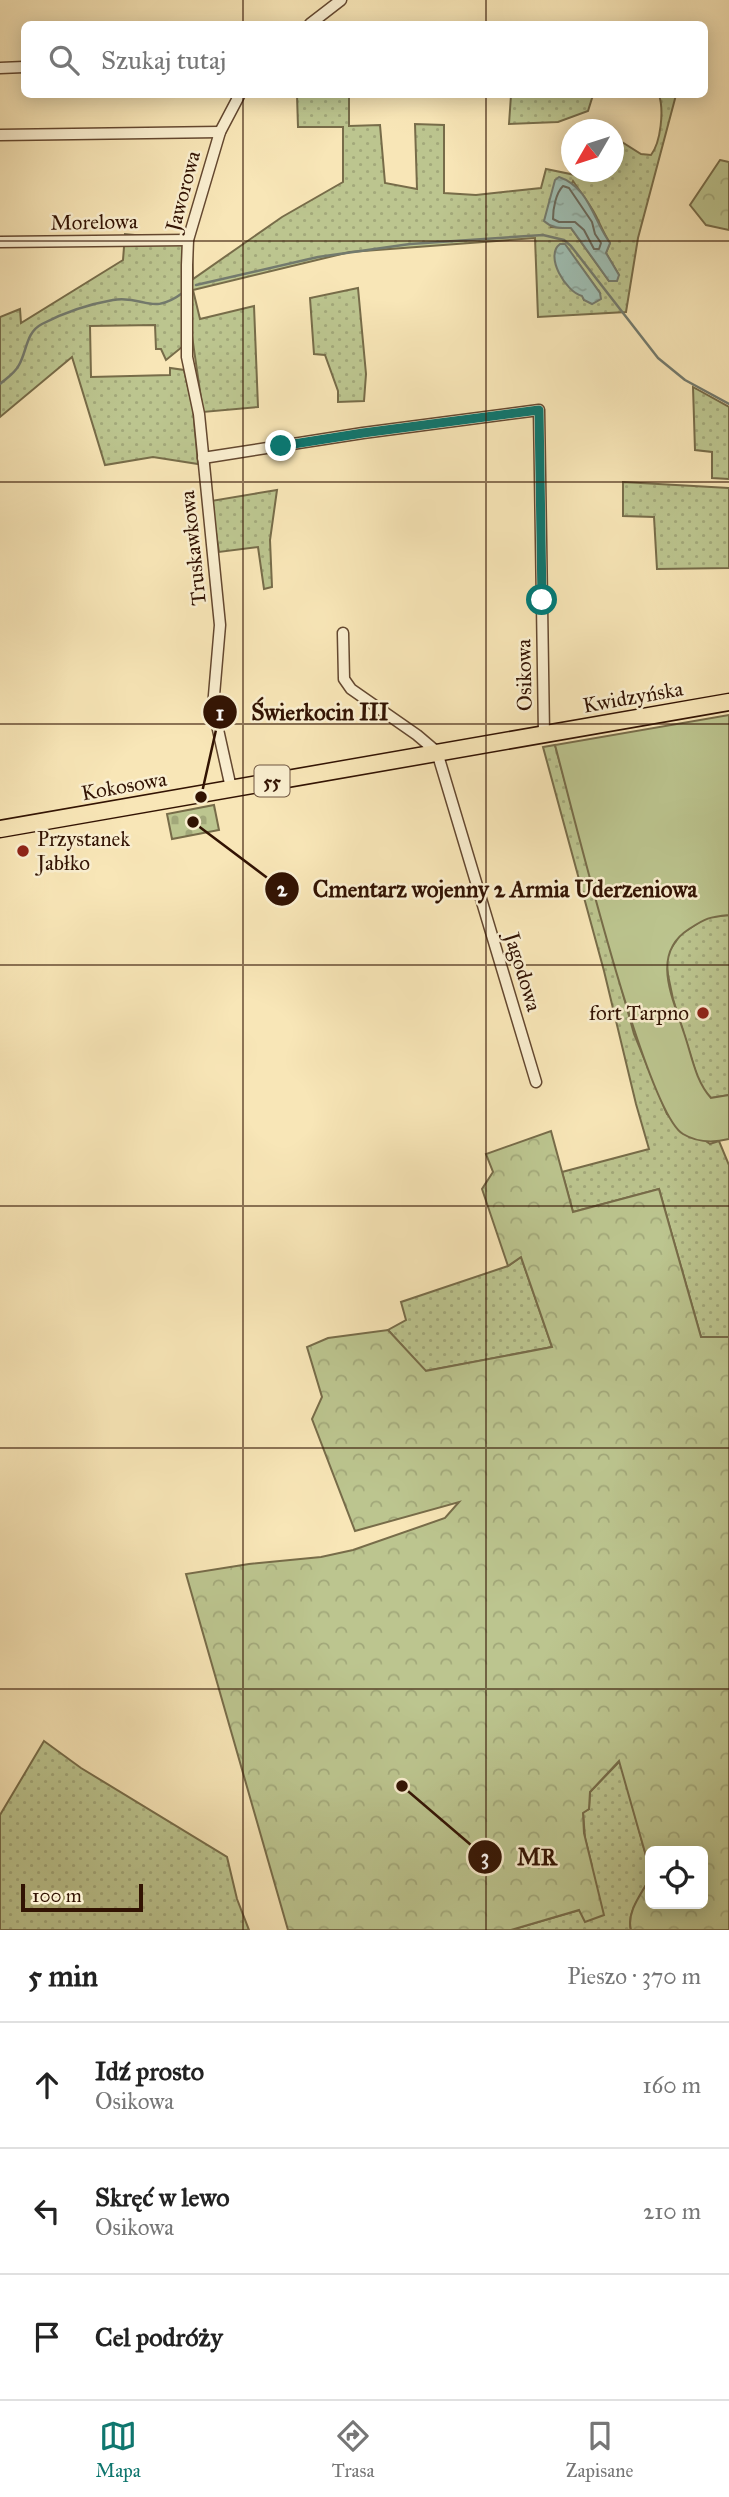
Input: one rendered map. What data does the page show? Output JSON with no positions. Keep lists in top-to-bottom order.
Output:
{
  "streets": {
    "main road": ["Kwidzyńska", "55", "Kokosowa"],
    "street": [
      "Jaworowa",
      "Morelowa",
      "Truskawkowa",
      "Osikowa",
      "Jagodowa"
    ]
  },
  "crossings": [
    ["Jaworowa", "Morelowa"],
    ["Jaworowa", "Truskawkowa"],
    ["Truskawkowa", "Osikowa"],
    ["Truskawkowa", "Kokosowa"],
    ["Osikowa", "Kwidzyńska"],
    ["Osikowa", "Kokosowa"],
    ["Kwidzyńska", "Kokosowa"],
    ["Kokosowa", "Jagodowa"]
  ],
  "places": [
    "Świerkocin III",
    "Cmentarz wojenny 2 Armia Uderzeniowa",
    "Przystanek Jabłko",
    "fort Tarpno",
    "MR"
  ],
  "scale_bar": "100 m",
  "north": "bottom left",
  "page": {
    "search": "Szukaj tutaj",
    "scale": "100 m",
    "heading": ["5 min", "Pieszo · 370 m"],
    "list": [
      ["Idź prosto", "Osikowa", "160 m"],
      ["Skręć w lewo", "Osikowa", "210 m"],
      "Cel podróży"
    ],
    "nav": ["Mapa", "Trasa", "Zapisane"]
  }
}
